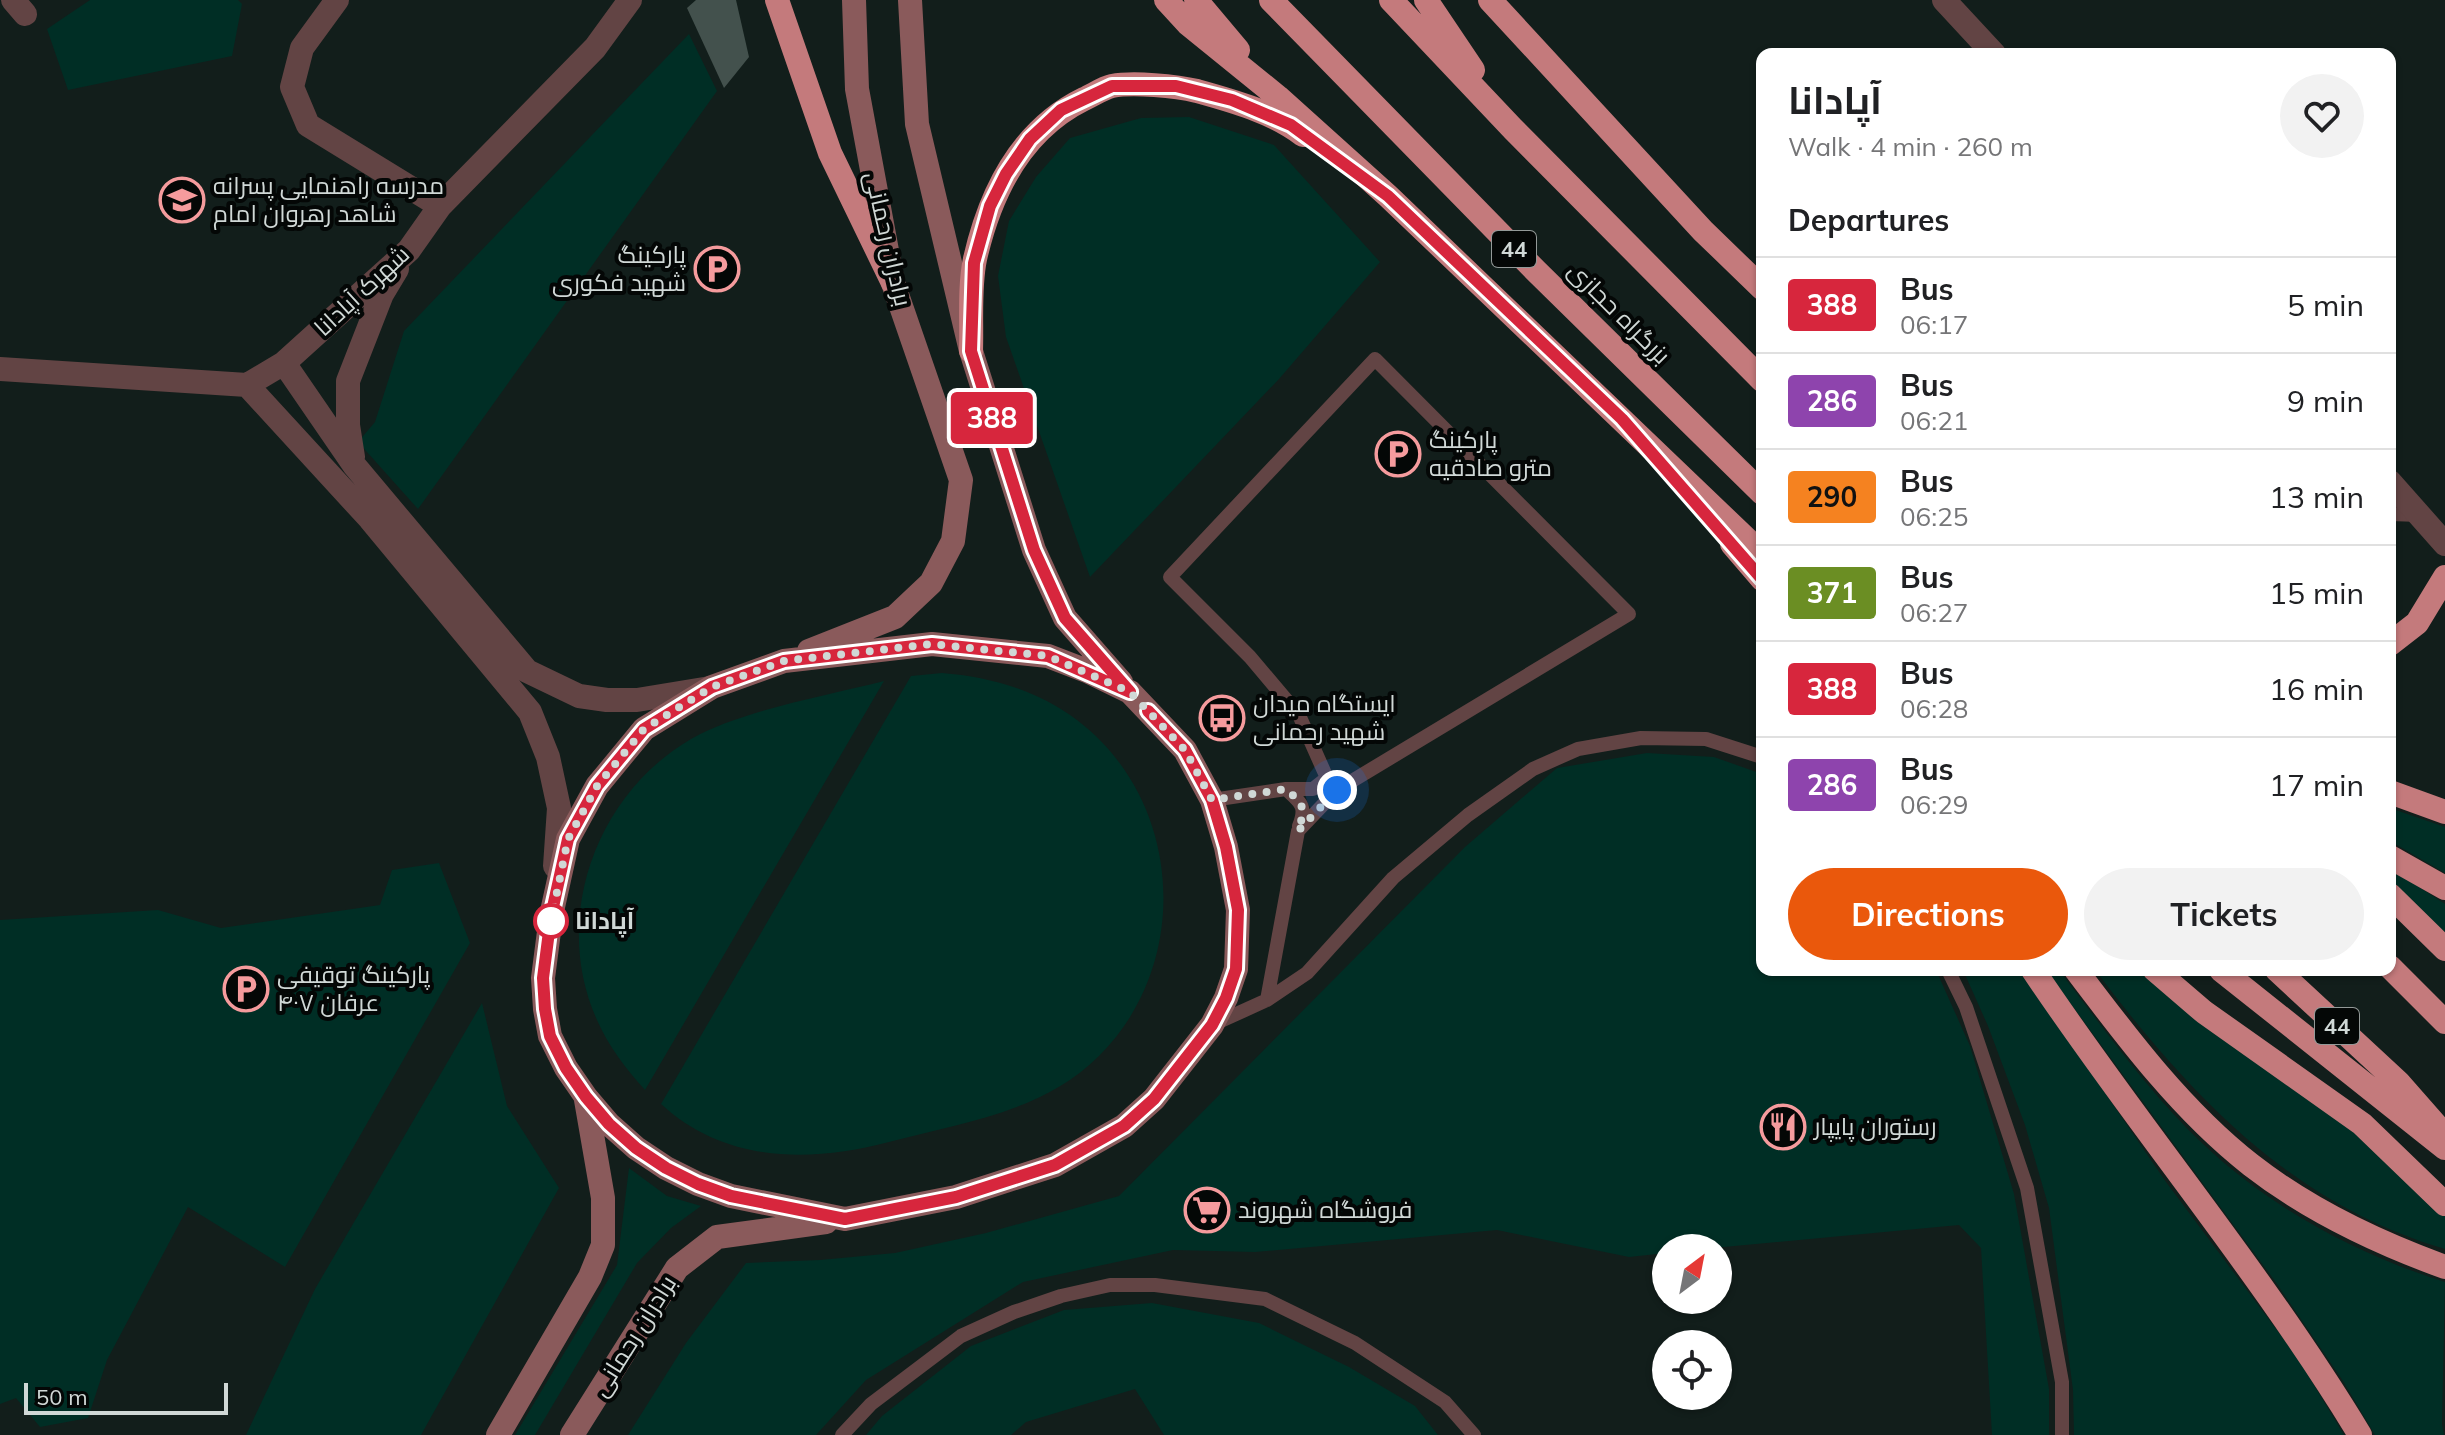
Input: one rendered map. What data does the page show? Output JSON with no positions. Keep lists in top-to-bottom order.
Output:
{
  "streets": {
    "highway": ["44", "بزرگراه حجازی"],
    "main road": ["برادران رحمانی"],
    "street": ["شهرک آپادانا"]
  },
  "places": {
    "school or university": ["مدرسه راهنمایی پسرانه شاهد رهروان امام"],
    "parking": ["پارکینگ شهید فکوری", "پارکینگ مترو صادقیه", "پارکینگ توقیفی عرفان ۴۰۷"],
    "bus stop": ["ایستگاه میدان شهید رحمانی"],
    "other": ["آپادانا"],
    "restaurant": ["رستوران پایپار"],
    "supermarket": ["فروشگاه شهروند"]
  },
  "lines": ["bus line 388"],
  "scale_bar": "50 m",
  "north": "top right",
  "page": {
    "on_map": "388",
    "heading": [
      ["آپادانا", "Walk · 4 min · 260 m"],
      "Departures"
    ],
    "list": [
      {
        "mark": "388",
        "name": "Bus",
        "note": "06:17",
        "value": "5 min"
      },
      {
        "mark": "286",
        "name": "Bus",
        "note": "06:21",
        "value": "9 min"
      },
      {
        "mark": "290",
        "name": "Bus",
        "note": "06:25",
        "value": "13 min"
      },
      {
        "mark": "371",
        "name": "Bus",
        "note": "06:27",
        "value": "15 min"
      },
      {
        "mark": "388",
        "name": "Bus",
        "note": "06:28",
        "value": "16 min"
      },
      {
        "mark": "286",
        "name": "Bus",
        "note": "06:29",
        "value": "17 min"
      }
    ],
    "buttons": ["Directions", "Tickets"],
    "scale": "50 m"
  }
}
